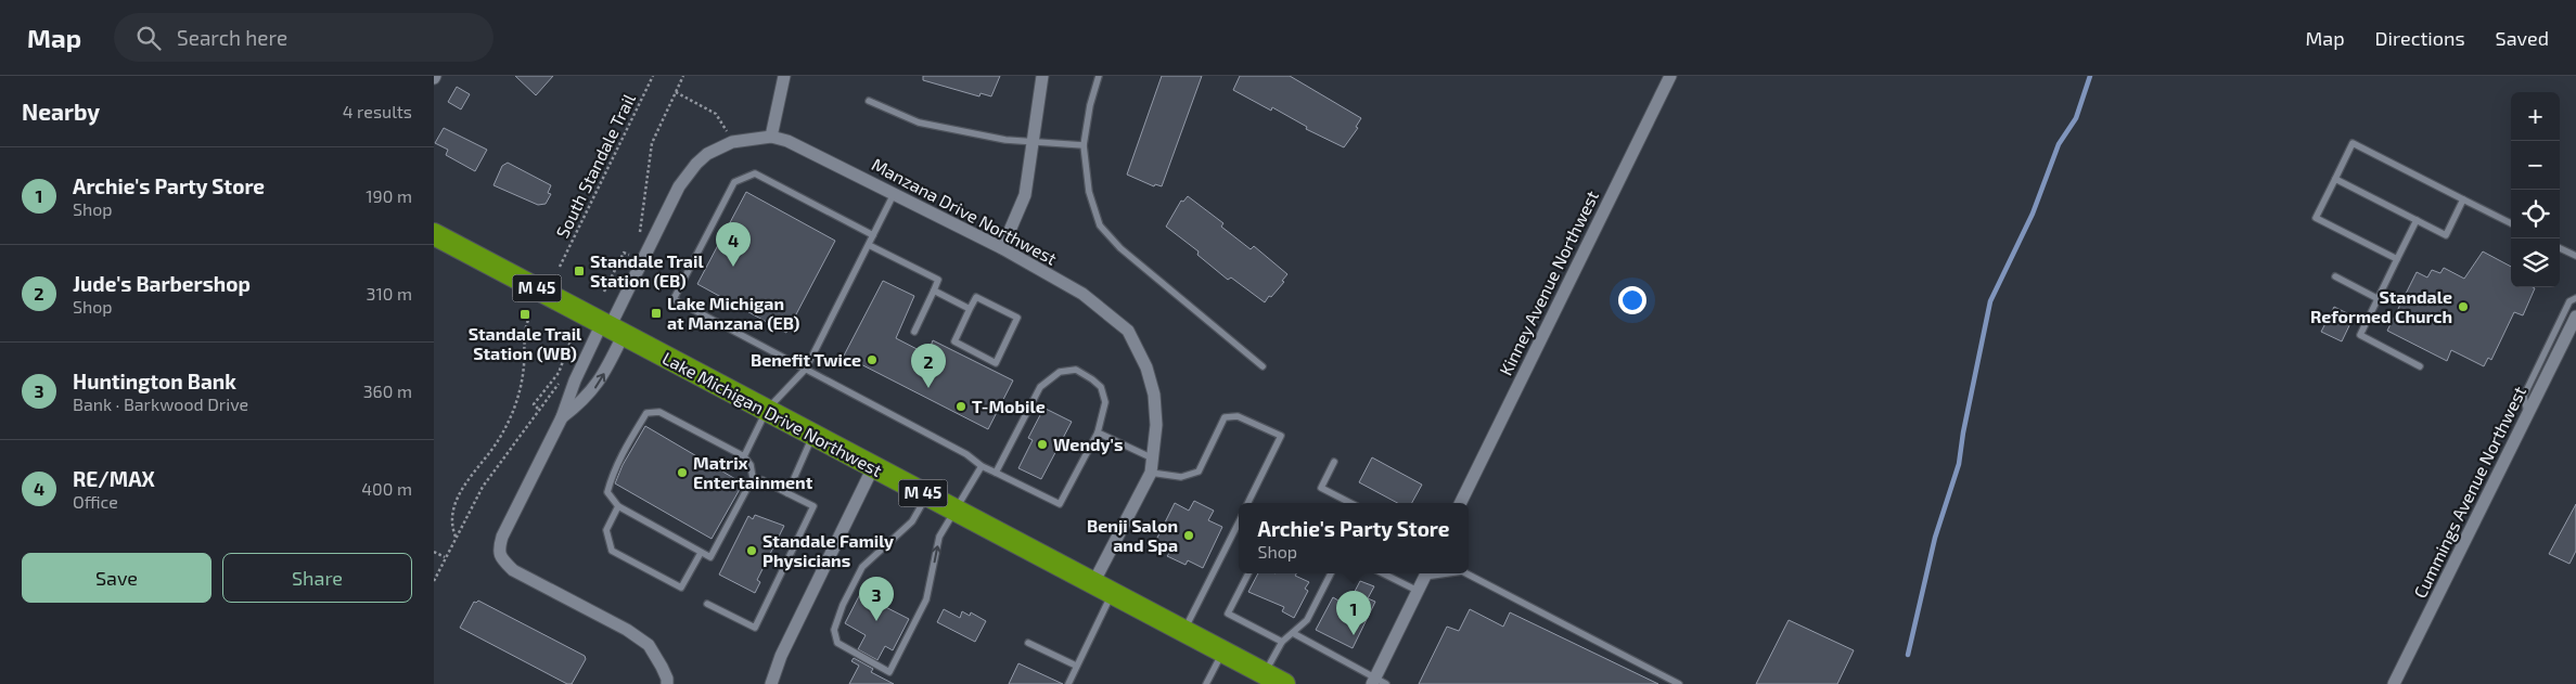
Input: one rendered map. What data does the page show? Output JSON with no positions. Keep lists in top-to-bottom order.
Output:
{
  "streets": {
    "highway": ["M 45", "Lake Michigan Drive Northwest"],
    "street": ["Manzana Drive Northwest", "Kinney Avenue Northwest", "Cummings Avenue Northwest"],
    "path": ["South Standale Trail"]
  },
  "crossings": [
    ["Manzana Drive Northwest", "Lake Michigan Drive Northwest"]
  ],
  "places": {
    "transit": ["Standale Trail Station (EB)", "Lake Michigan at Manzana (EB)", "Standale Trail Station (WB)"],
    "other": [
      "Standale Reformed Church",
      "Benefit Twice",
      "T-Mobile",
      "Wendy's",
      "Matrix Entertainment",
      "Benji Salon and Spa",
      "Standale Family Physicians"
    ]
  },
  "page": {
    "header": "Map",
    "search": "Search here",
    "nav": ["Map", "Directions", "Saved"],
    "heading": ["Nearby", "4 results"],
    "map_buttons": ["+", "−"],
    "list": [
      {
        "mark": "1",
        "name": "Archie's Party Store",
        "note": "Shop",
        "value": "190 m"
      },
      {
        "mark": "2",
        "name": "Jude's Barbershop",
        "note": "Shop",
        "value": "310 m"
      },
      {
        "mark": "3",
        "name": "Huntington Bank",
        "note": "Bank · Barkwood Drive",
        "value": "360 m"
      },
      {
        "mark": "4",
        "name": "RE/MAX",
        "note": "Office",
        "value": "400 m"
      }
    ],
    "pins": [
      "4",
      "2",
      "3",
      "1"
    ],
    "popup": ["Archie's Party Store", "Shop"],
    "buttons": ["Save", "Share"]
  }
}
